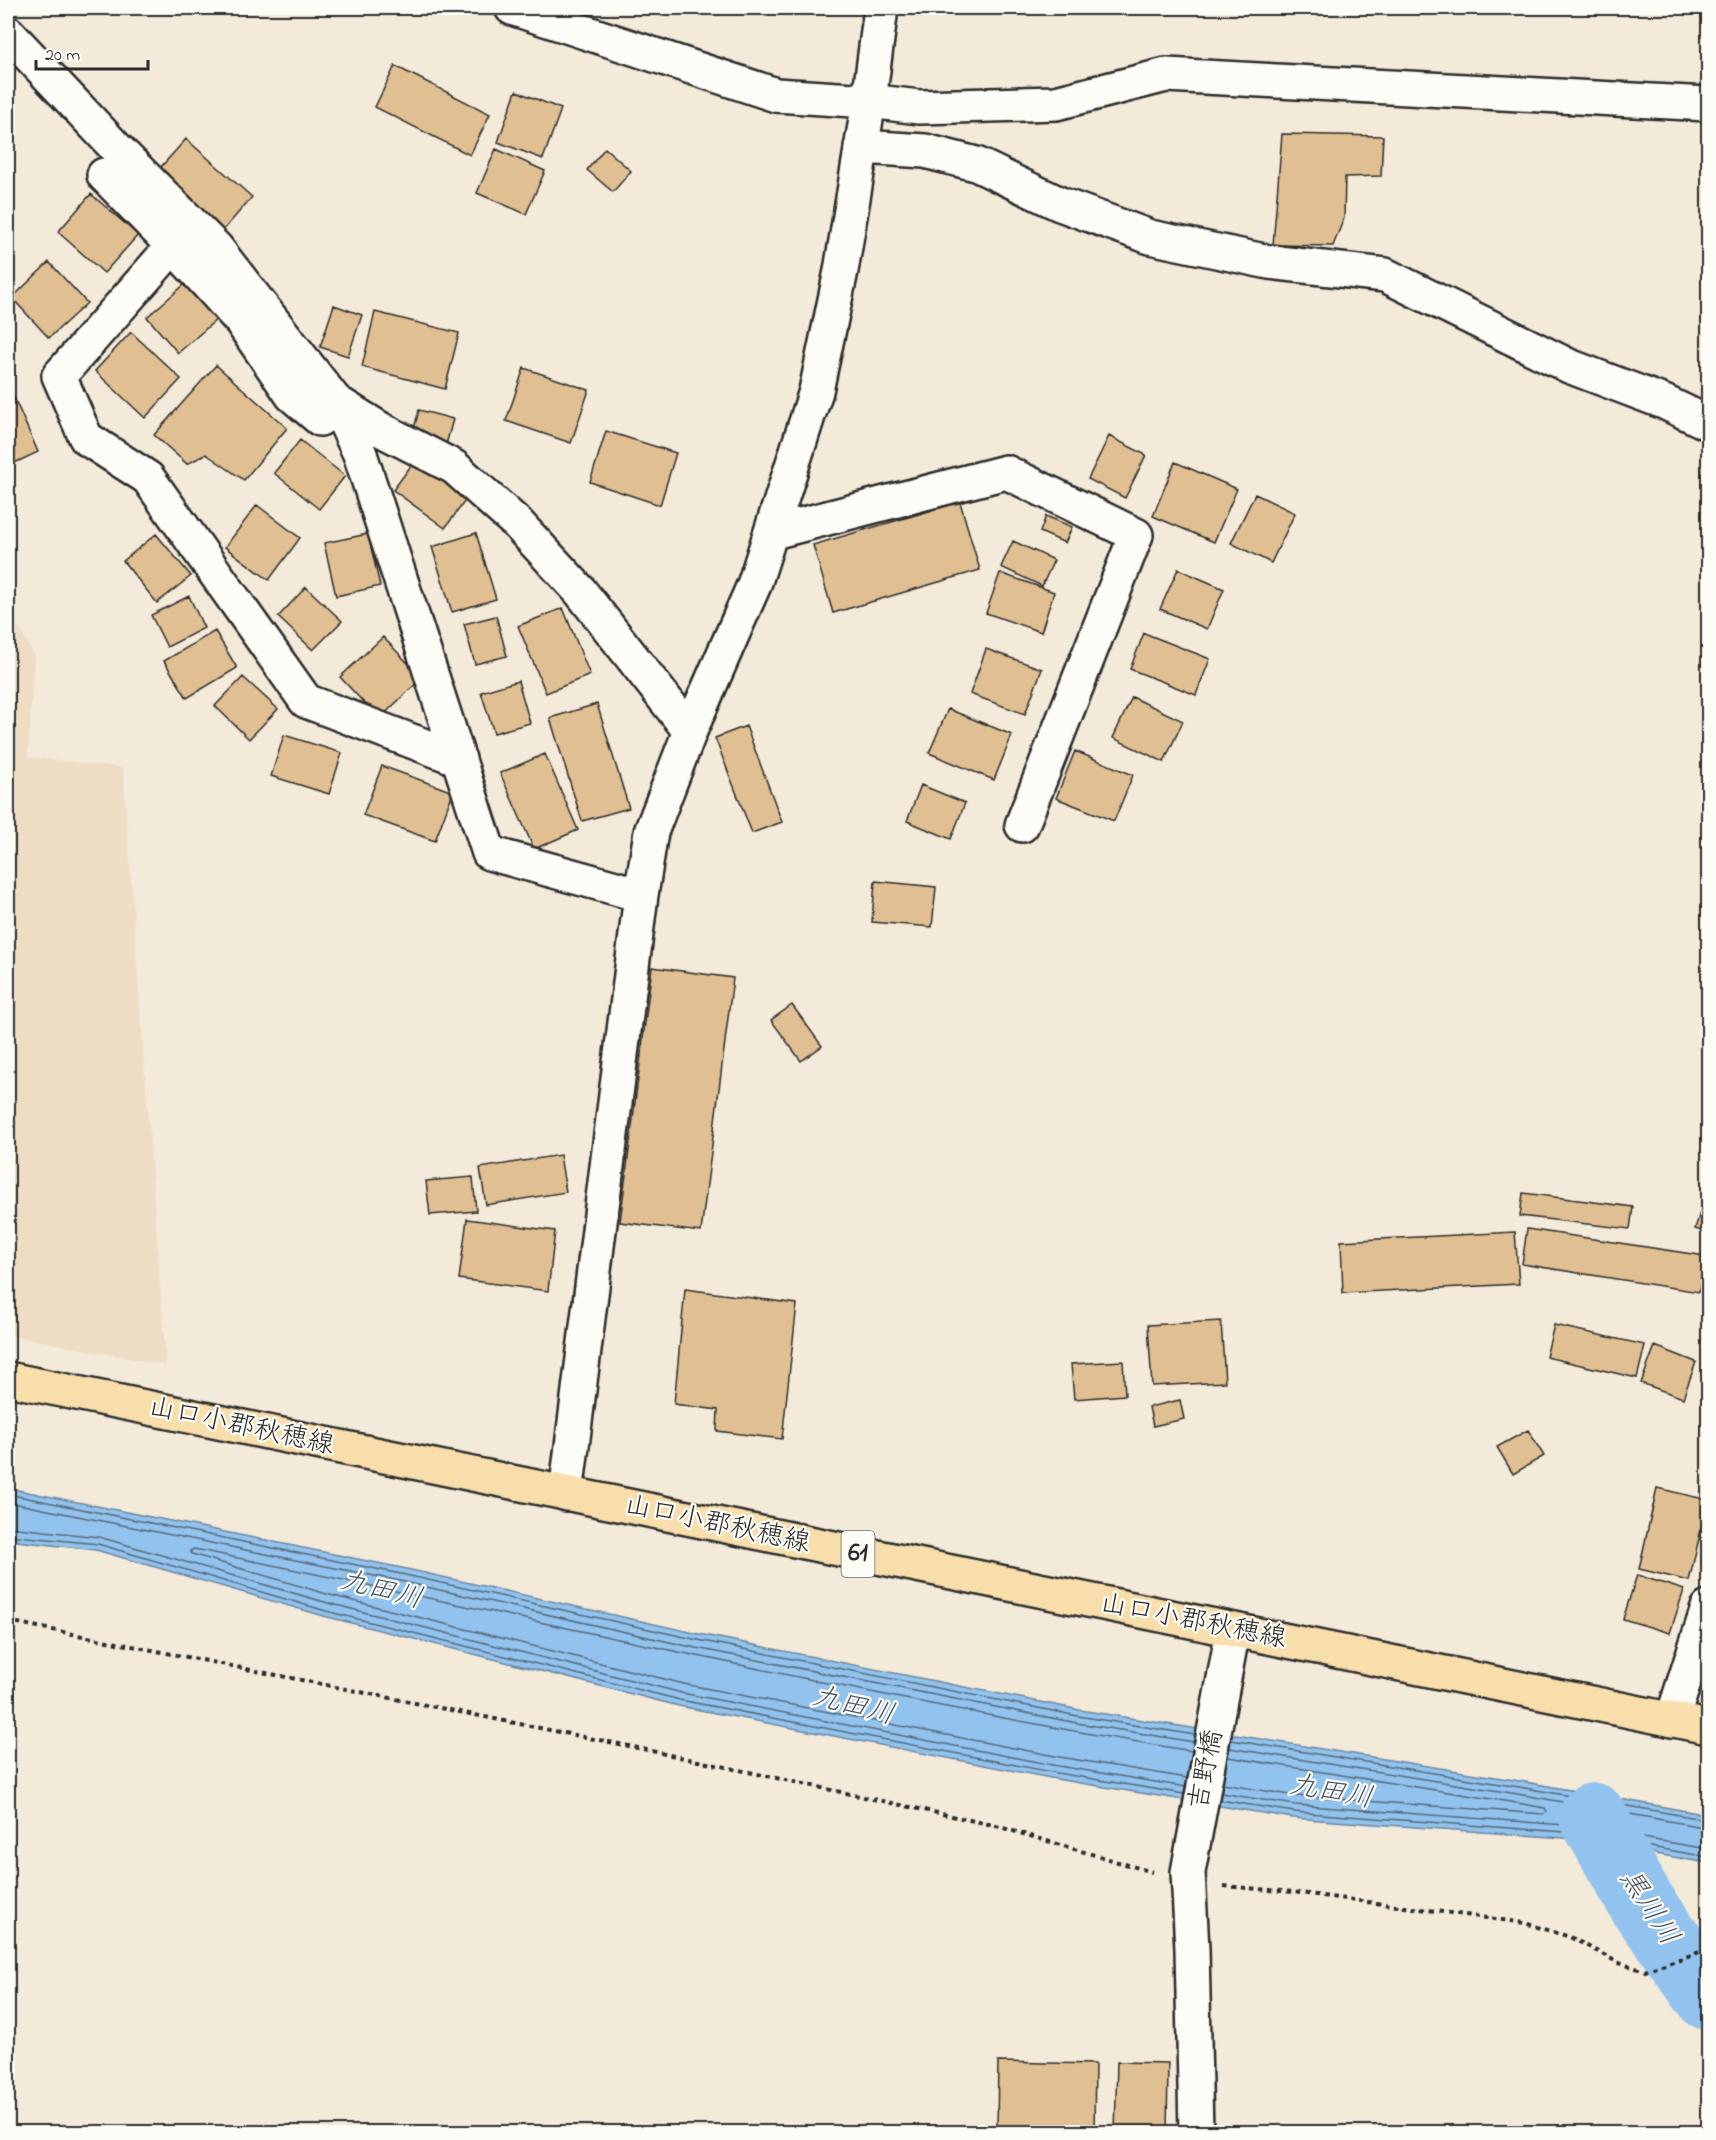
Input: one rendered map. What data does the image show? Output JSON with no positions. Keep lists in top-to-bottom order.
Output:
{
  "streets": {
    "main road": ["山口小郡秋穂線", "61"],
    "street": ["吉野橋"]
  },
  "crossings": [
    ["山口小郡秋穂線", "吉野橋"]
  ],
  "water": ["九田川", "黒川川"],
  "scale_bar": "20 m"
}
